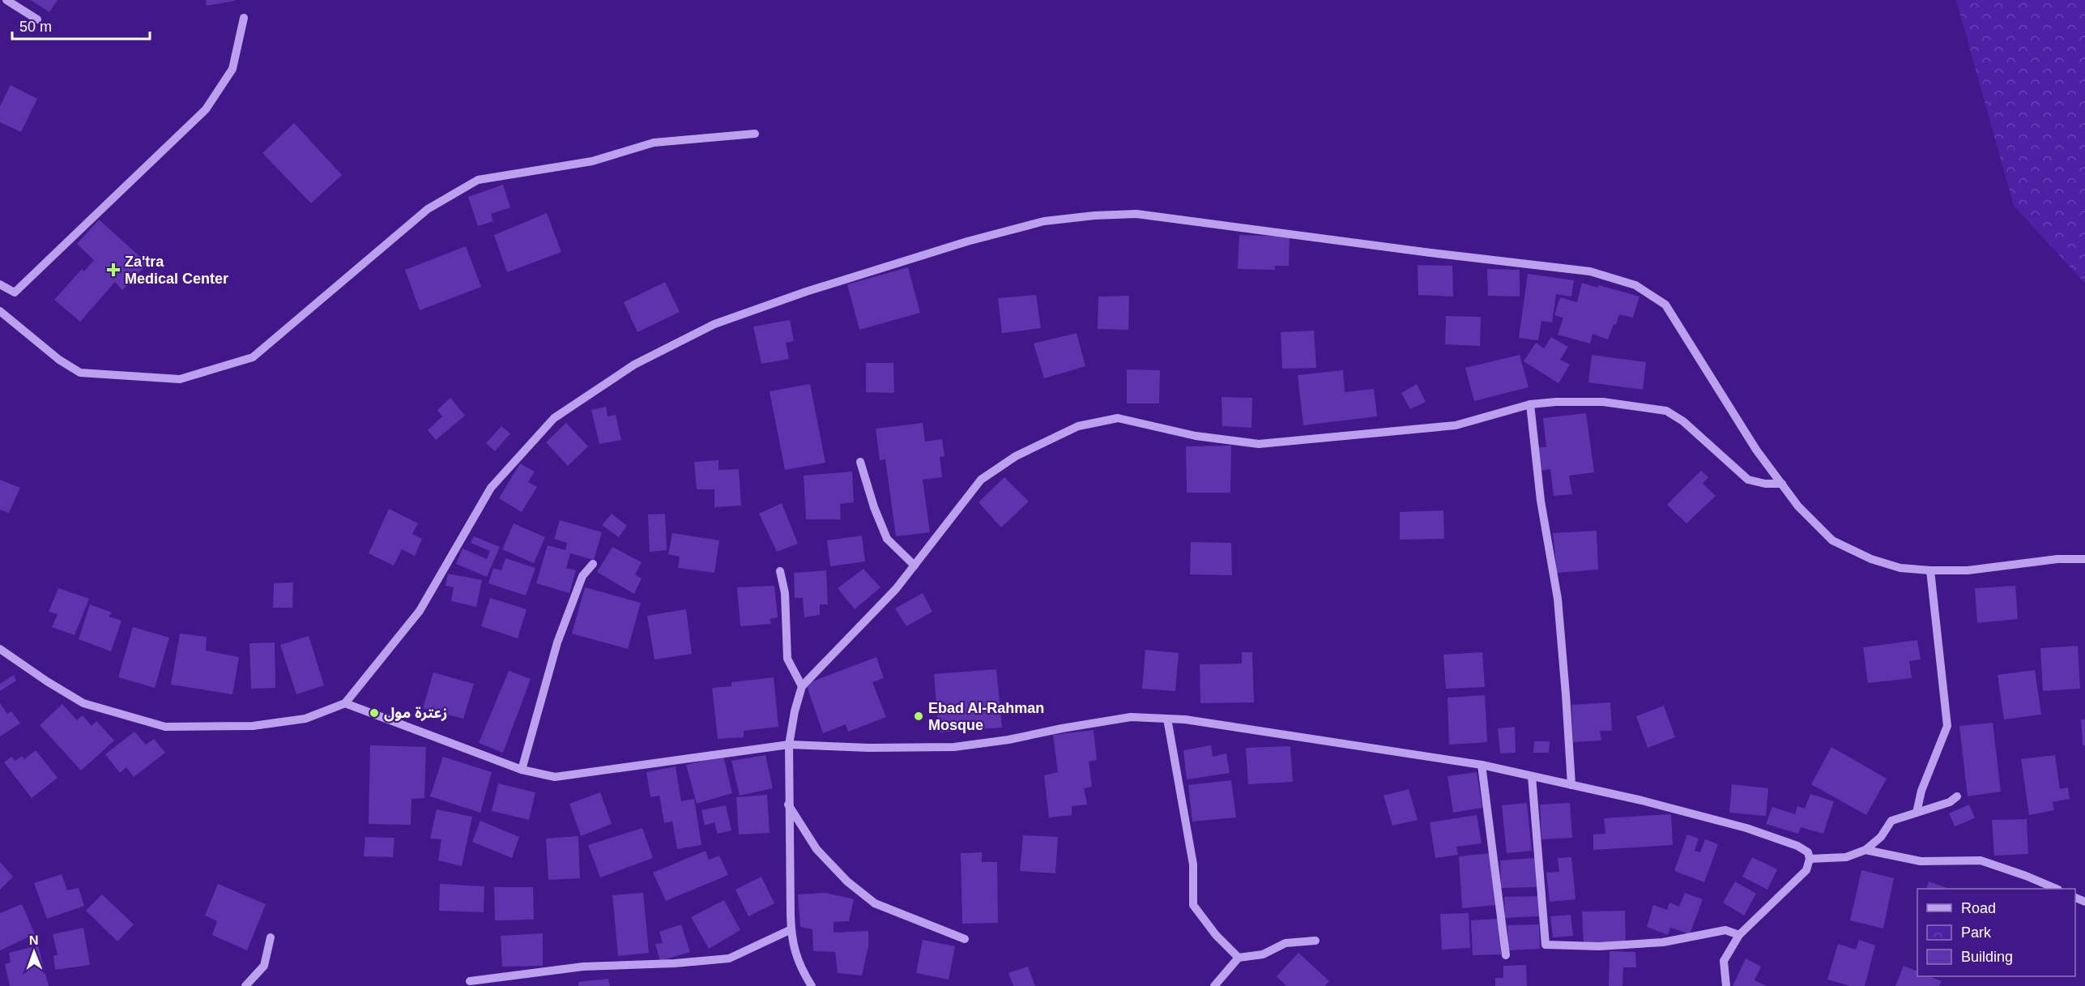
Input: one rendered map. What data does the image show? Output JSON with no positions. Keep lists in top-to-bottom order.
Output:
{
  "places": {
    "health": ["Za'tra Medical Center"],
    "other": ["زعترة مول", "Ebad Al-Rahman Mosque"]
  },
  "legend": ["Road", "Park", "Building"],
  "scale_bar": "50 m",
  "north": "top"
}
